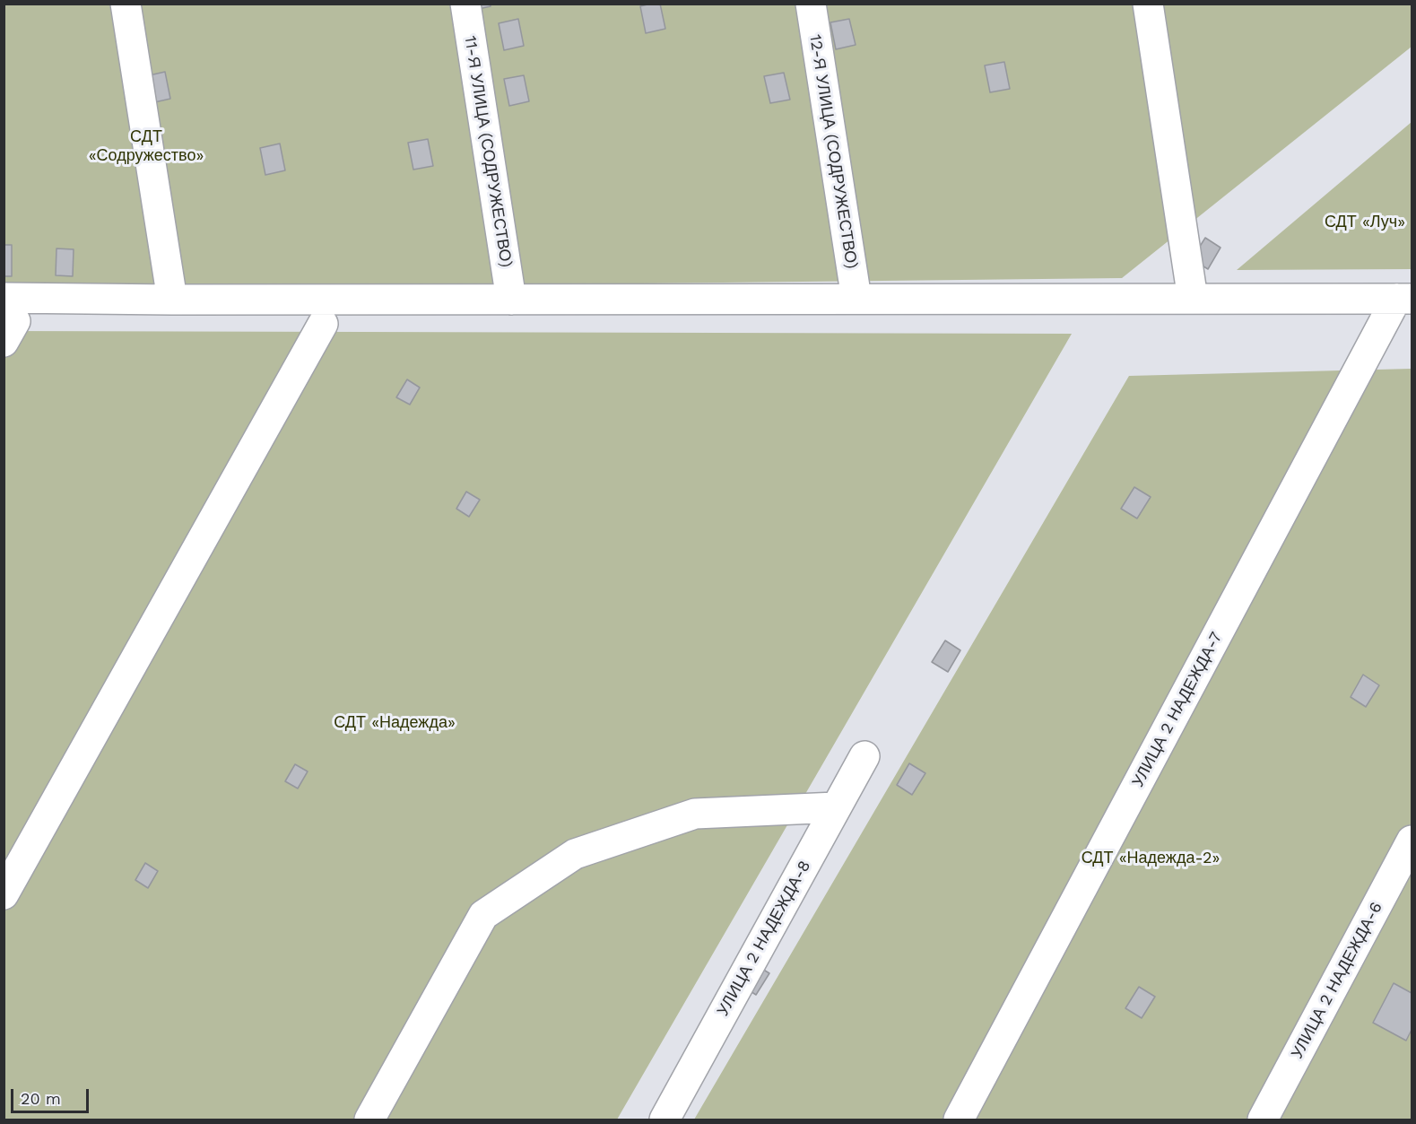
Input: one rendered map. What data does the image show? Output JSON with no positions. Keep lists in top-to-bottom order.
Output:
{
  "streets": {
    "street": [
      "11-Я УЛИЦА (СОДРУЖЕСТВО)",
      "12-Я УЛИЦА (СОДРУЖЕСТВО)",
      "УЛИЦА 2 НАДЕЖДА-7",
      "УЛИЦА 2 НАДЕЖДА-8",
      "УЛИЦА 2 НАДЕЖДА-6"
    ]
  },
  "parks": [
    "СДТ «Содружество»",
    "СДТ «Луч»",
    "СДТ «Надежда»",
    "СДТ «Надежда-2»"
  ],
  "scale_bar": "20 m"
}
